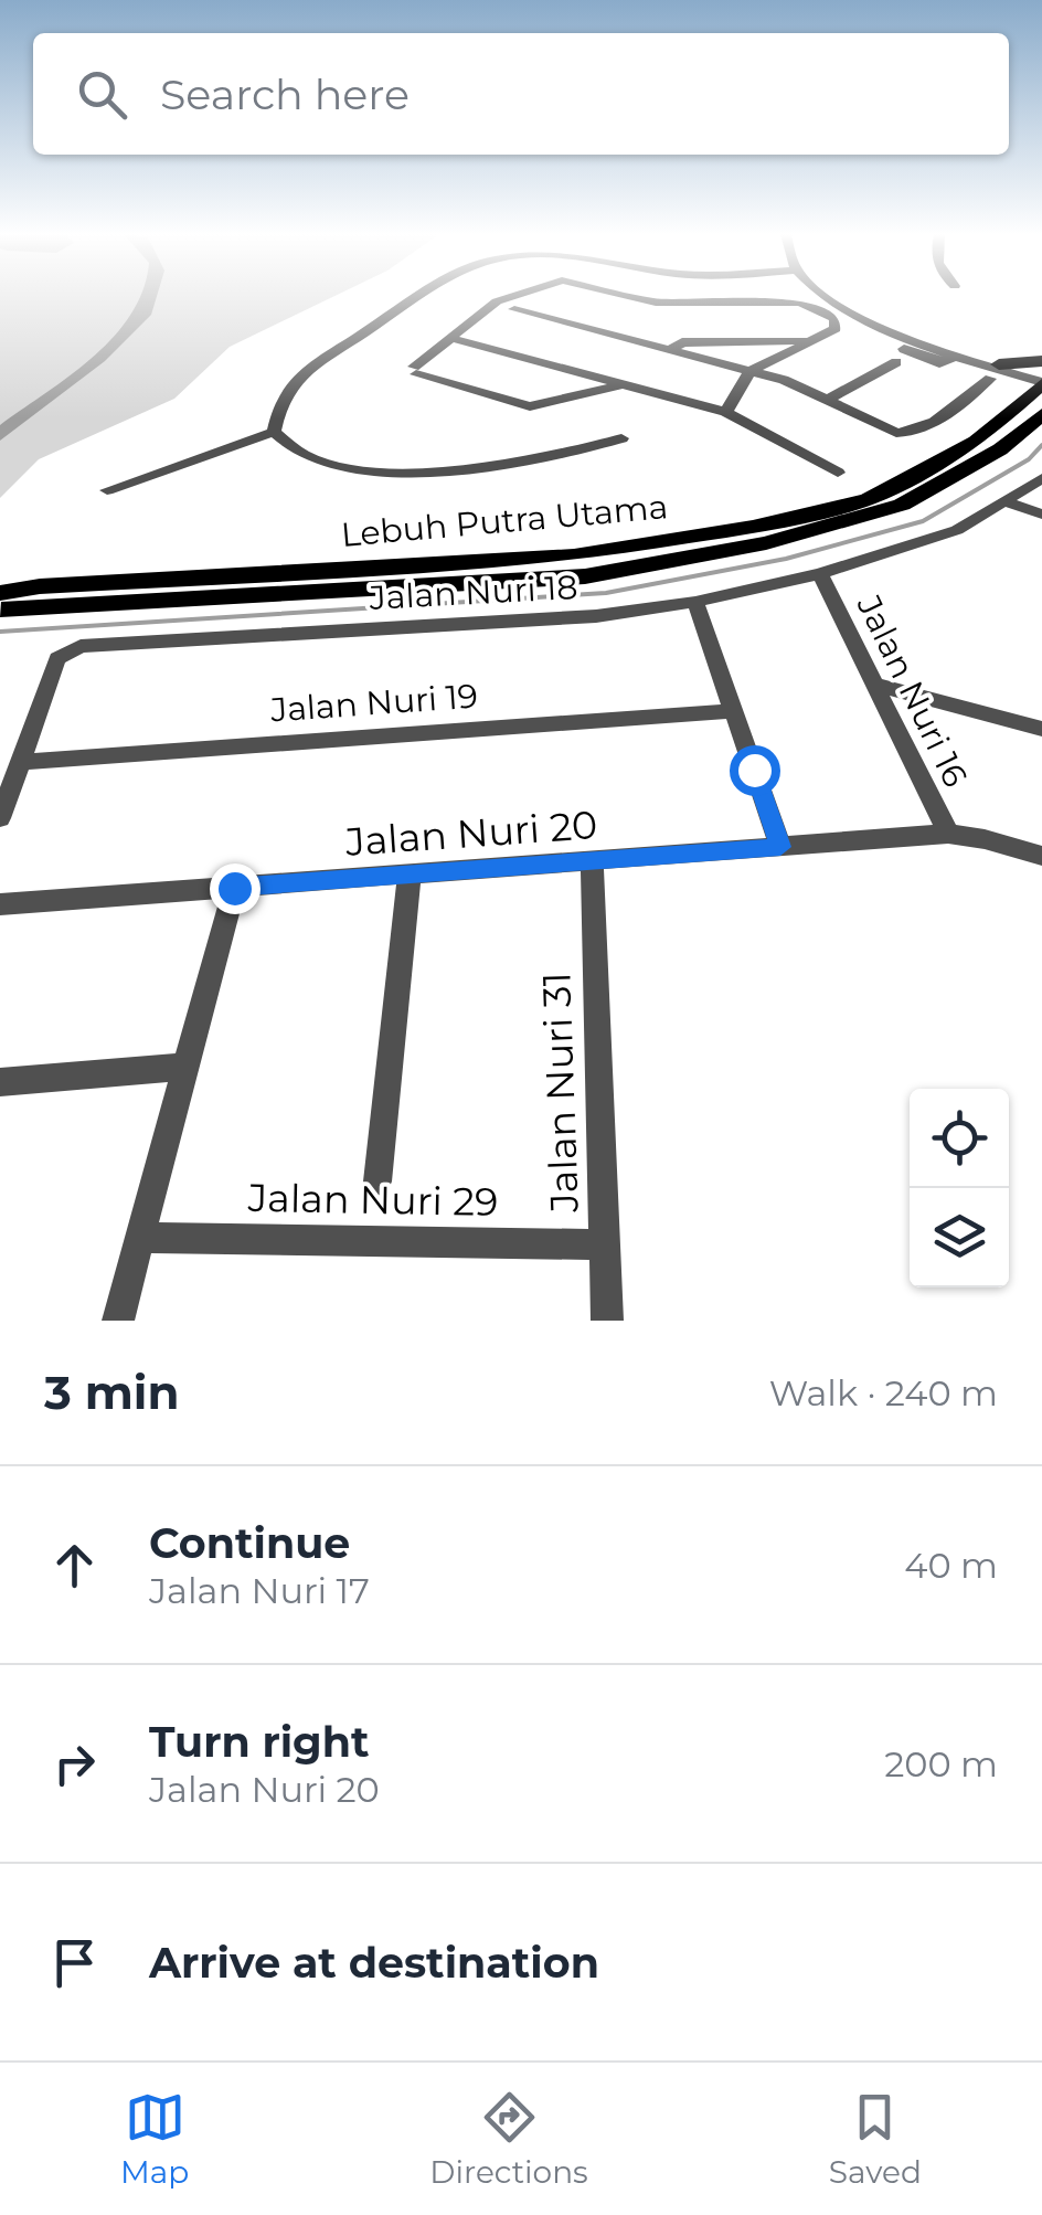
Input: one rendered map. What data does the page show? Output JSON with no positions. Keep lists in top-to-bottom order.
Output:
{
  "streets": {
    "main road": ["Lebuh Putra Utama"],
    "street": [
      "Jalan Nuri 18",
      "Jalan Nuri 16",
      "Jalan Nuri 19",
      "Jalan Nuri 20",
      "Jalan Nuri 31",
      "Jalan Nuri 29"
    ]
  },
  "crossings": [
    ["Jalan Nuri 18", "Jalan Nuri 16"],
    ["Jalan Nuri 18", "Jalan Nuri 19"],
    ["Jalan Nuri 16", "Jalan Nuri 20"],
    ["Jalan Nuri 20", "Jalan Nuri 31"],
    ["Jalan Nuri 31", "Jalan Nuri 29"]
  ],
  "page": {
    "search": "Search here",
    "heading": ["3 min", "Walk · 240 m"],
    "list": [
      ["Continue", "Jalan Nuri 17", "40 m"],
      ["Turn right", "Jalan Nuri 20", "200 m"],
      "Arrive at destination"
    ],
    "nav": ["Map", "Directions", "Saved"]
  }
}
